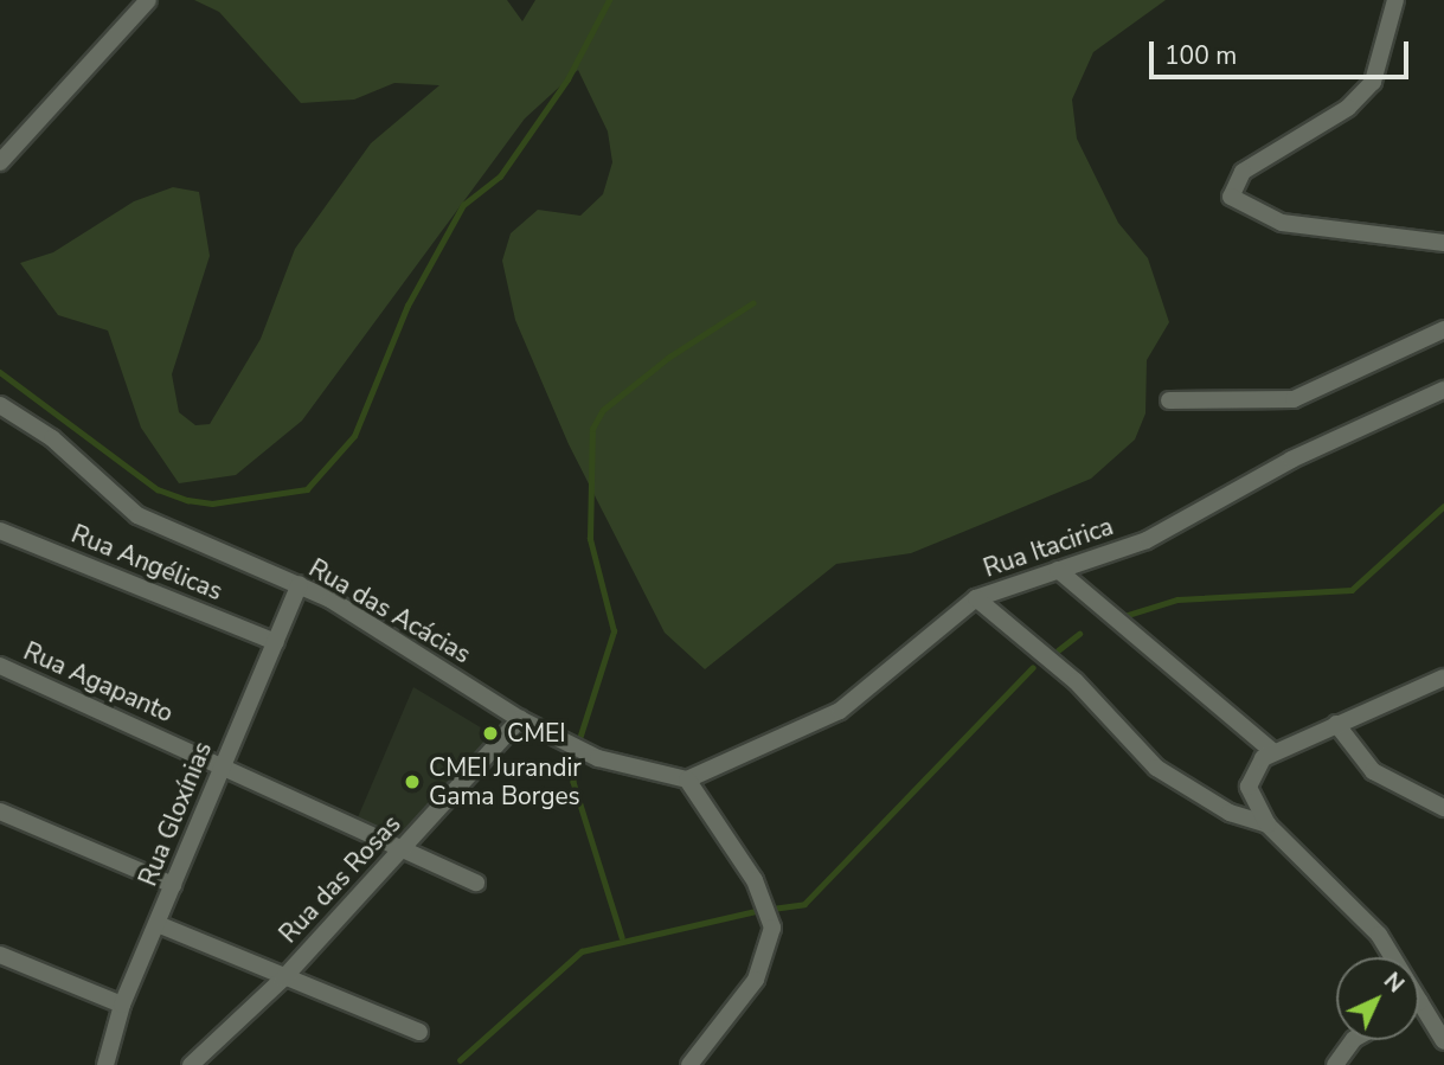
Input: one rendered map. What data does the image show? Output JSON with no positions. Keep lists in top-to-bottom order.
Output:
{
  "streets": {
    "street": [
      "Rua Itacirica",
      "Rua Angélicas",
      "Rua das Acácias",
      "Rua Agapanto",
      "Rua Gloxínias",
      "Rua das Rosas"
    ]
  },
  "crossings": [
    ["Rua Itacirica", "Rua das Acácias"],
    ["Rua Angélicas", "Rua Gloxínias"],
    ["Rua das Acácias", "Rua Gloxínias"],
    ["Rua das Acácias", "Rua das Rosas"],
    ["Rua Agapanto", "Rua Gloxínias"],
    ["Rua Agapanto", "Rua das Rosas"]
  ],
  "places": ["CMEI", "CMEI Jurandir Gama Borges"],
  "scale_bar": "100 m",
  "north": "top right"
}
